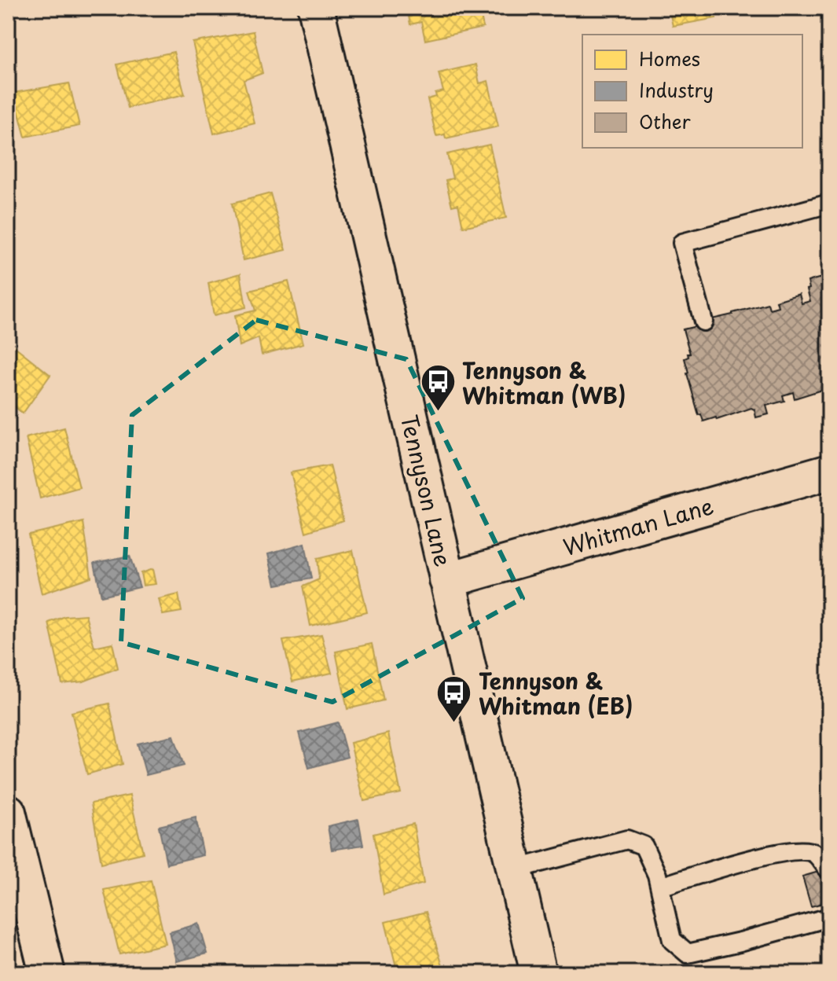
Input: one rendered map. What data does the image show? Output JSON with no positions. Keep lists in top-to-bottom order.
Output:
{
  "streets": {
    "street": ["Tennyson Lane", "Whitman Lane"]
  },
  "crossings": [
    ["Tennyson Lane", "Whitman Lane"]
  ],
  "places": {
    "bus stop": ["Tennyson & Whitman (WB)", "Tennyson & Whitman (EB)"]
  },
  "legend": ["Homes", "Industry", "Other"]
}
